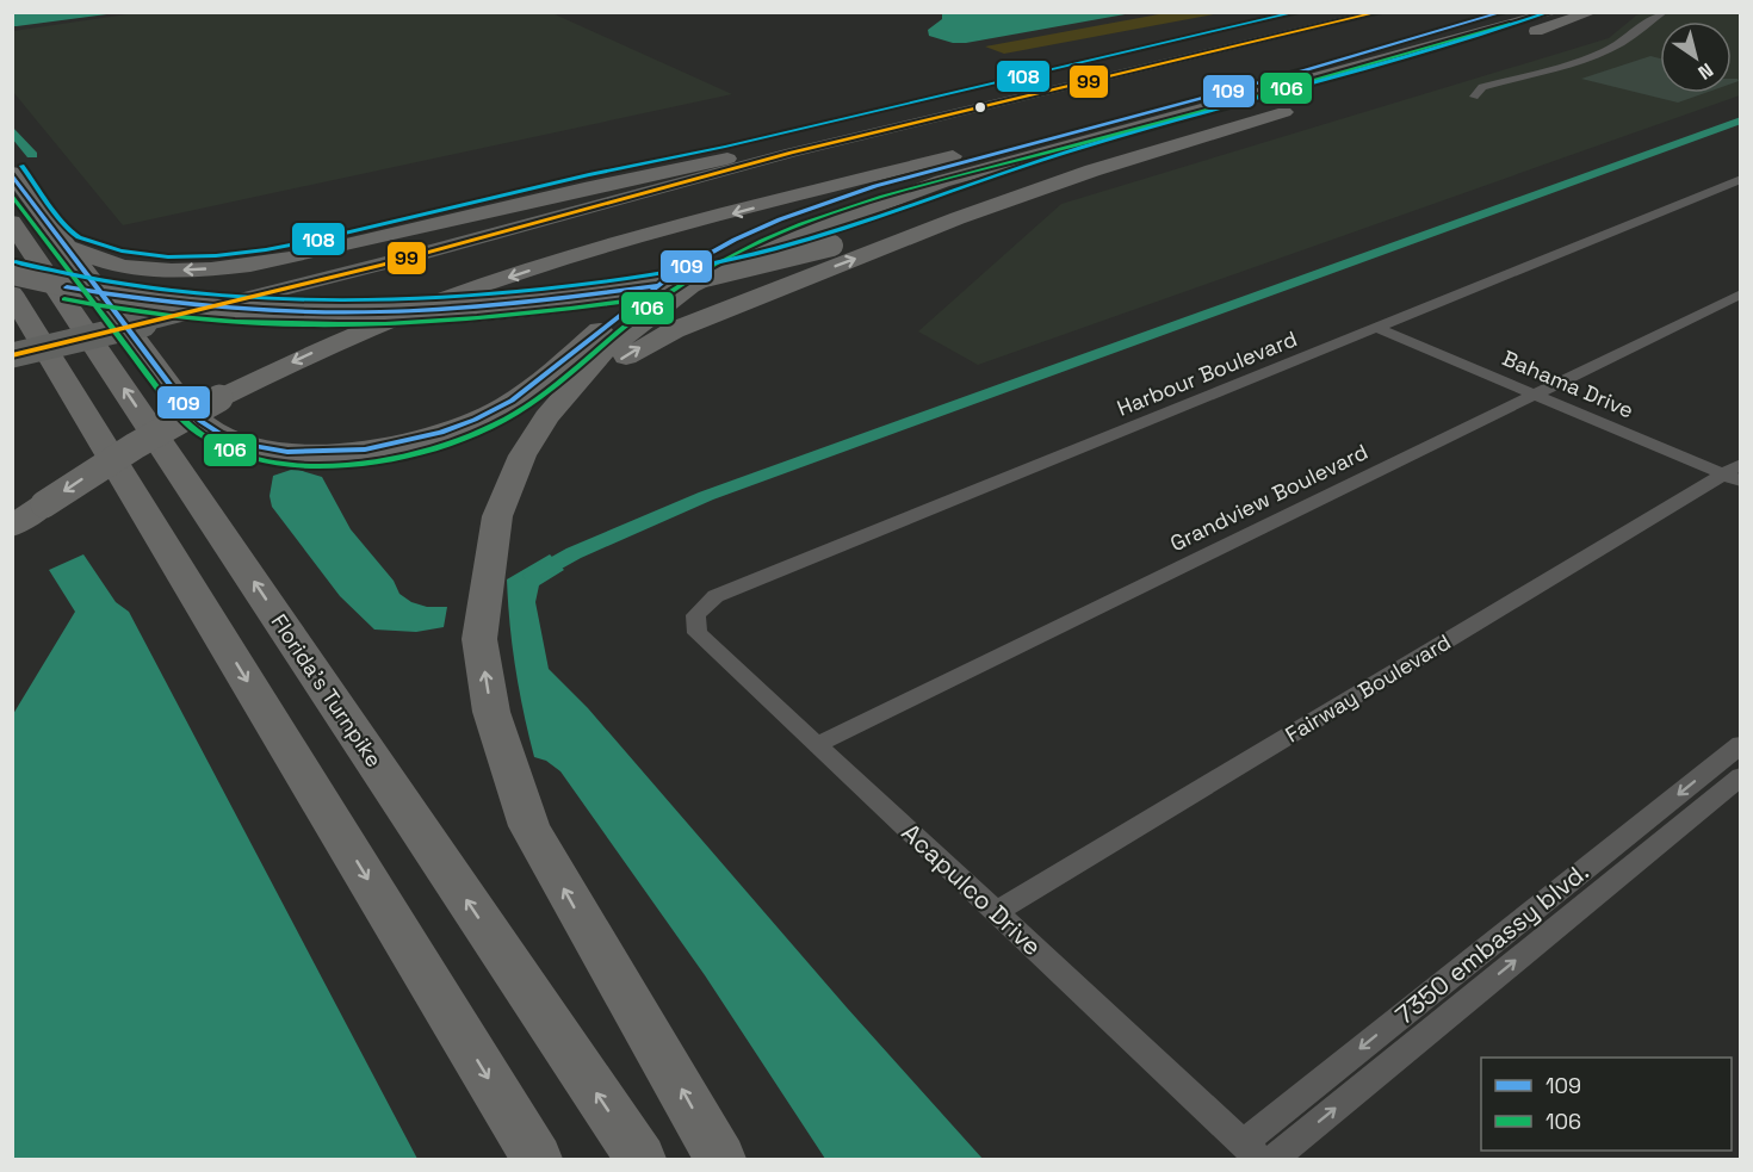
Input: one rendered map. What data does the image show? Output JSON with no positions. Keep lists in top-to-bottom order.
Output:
{
  "streets": {
    "highway": ["Florida's Turnpike"],
    "street": [
      "Harbour Boulevard",
      "Bahama Drive",
      "Grandview Boulevard",
      "Fairway Boulevard",
      "Acapulco Drive",
      "7350 embassy blvd."
    ]
  },
  "crossings": [
    ["Harbour Boulevard", "Bahama Drive"],
    ["Harbour Boulevard", "Acapulco Drive"],
    ["Bahama Drive", "Grandview Boulevard"],
    ["Bahama Drive", "Fairway Boulevard"],
    ["Grandview Boulevard", "Acapulco Drive"],
    ["Fairway Boulevard", "Acapulco Drive"],
    ["Acapulco Drive", "7350 embassy blvd."]
  ],
  "lines": [
    "transit line 109",
    "transit line 108",
    "transit line 99",
    "transit line 106"
  ],
  "legend": ["109", "106"],
  "north": "bottom right"
}
